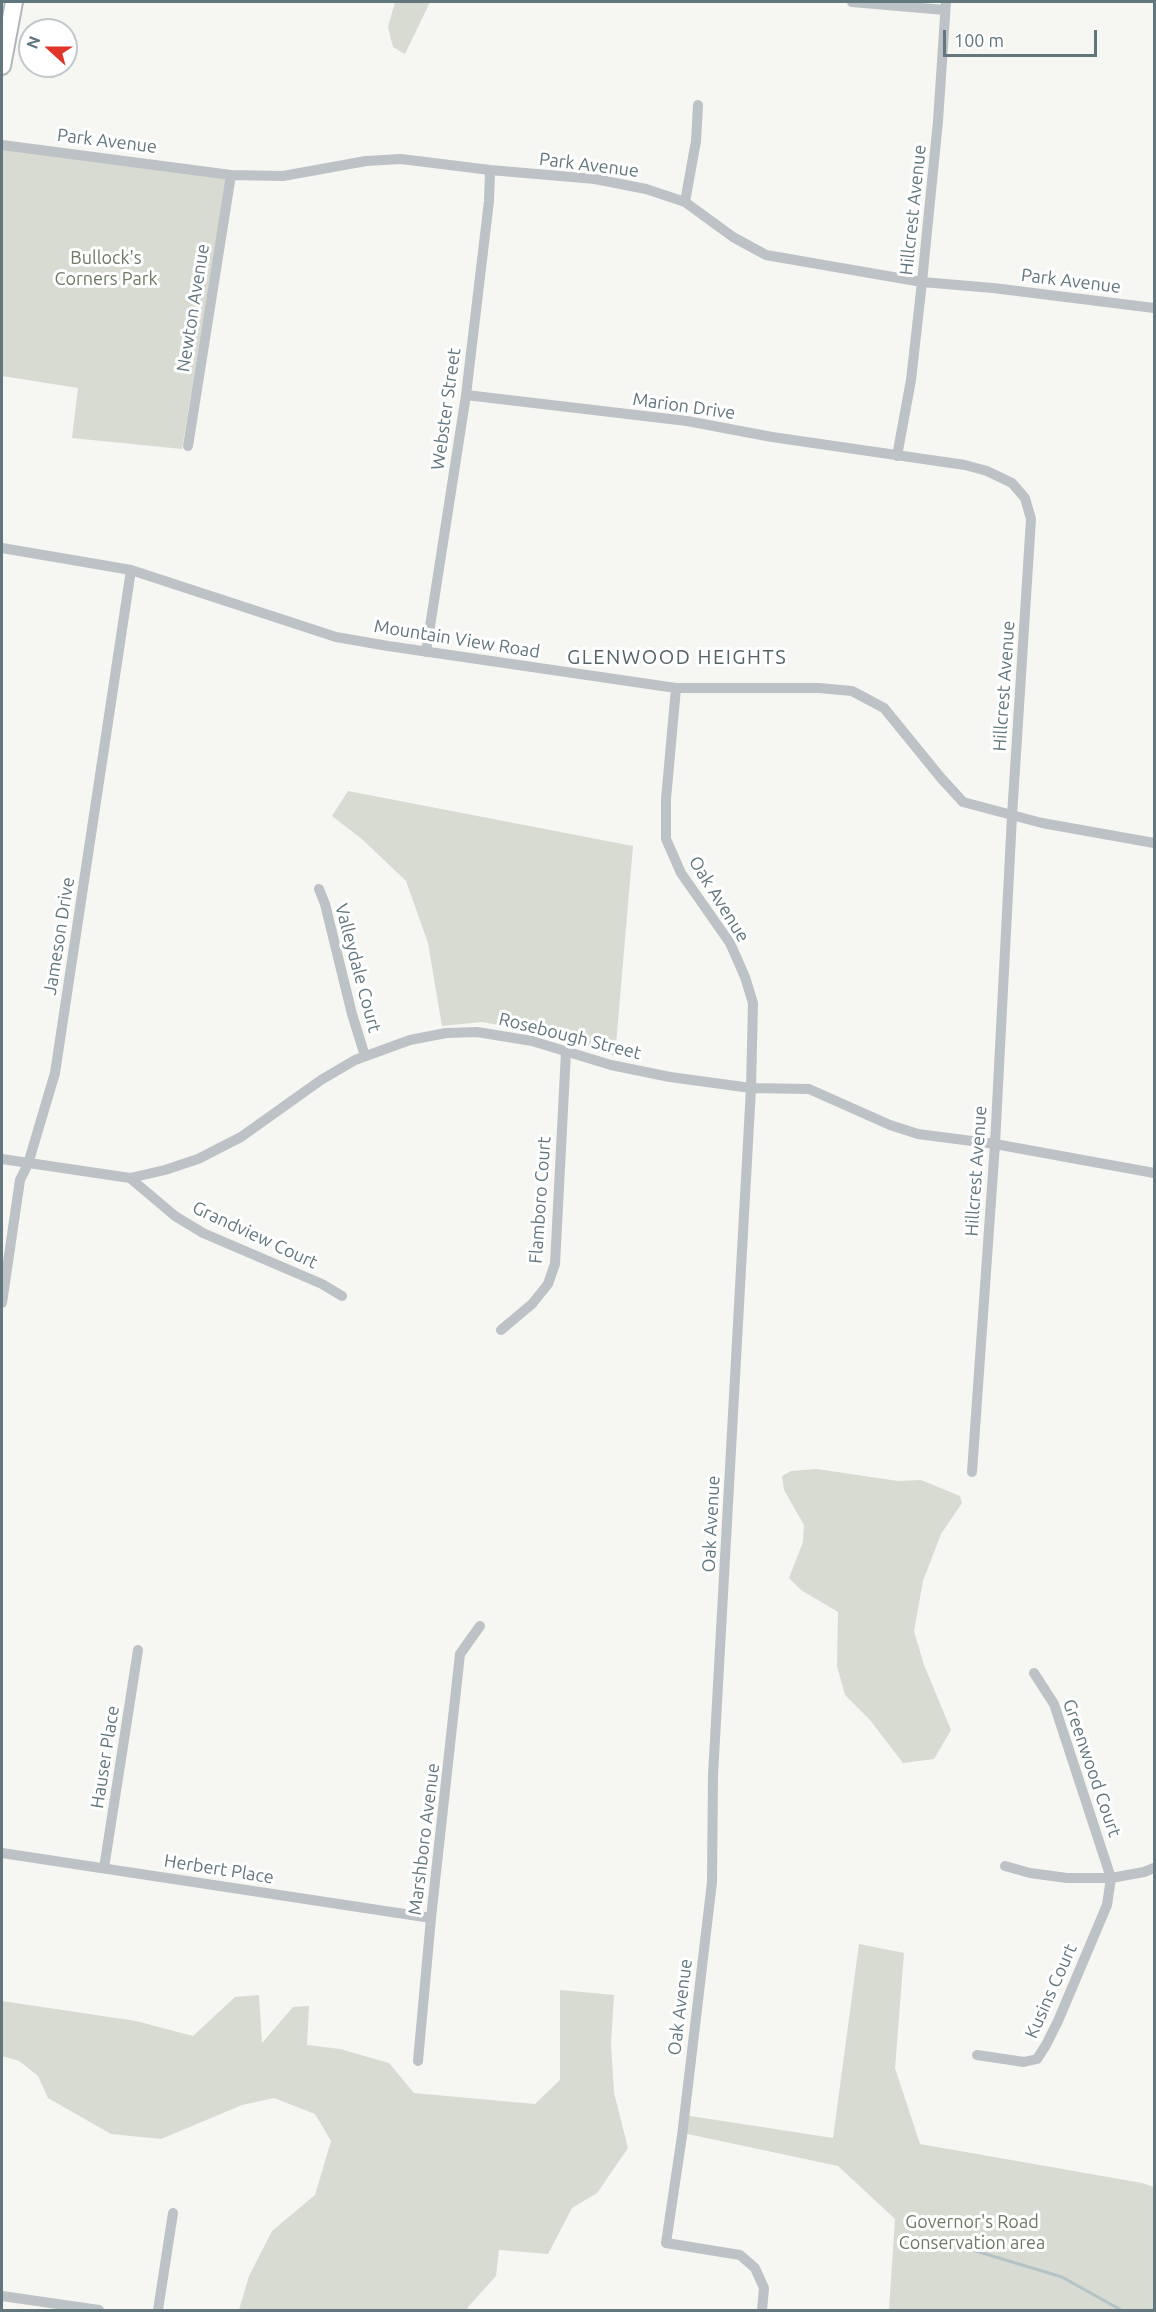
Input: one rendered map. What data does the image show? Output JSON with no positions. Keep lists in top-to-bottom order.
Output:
{
  "streets": {
    "street": [
      "Park Avenue",
      "Hillcrest Avenue",
      "Newton Avenue",
      "Marion Drive",
      "Webster Street",
      "Mountain View Road",
      "Oak Avenue",
      "Jameson Drive",
      "Valleydale Court",
      "Rosebough Street",
      "Flamboro Court",
      "Grandview Court",
      "Hauser Place",
      "Greenwood Court",
      "Marshboro Avenue",
      "Herbert Place",
      "Kusins Court"
    ]
  },
  "crossings": [
    ["Park Avenue", "Hillcrest Avenue"],
    ["Park Avenue", "Newton Avenue"],
    ["Park Avenue", "Webster Street"],
    ["Hillcrest Avenue", "Marion Drive"],
    ["Hillcrest Avenue", "Mountain View Road"],
    ["Hillcrest Avenue", "Rosebough Street"],
    ["Marion Drive", "Webster Street"],
    ["Webster Street", "Mountain View Road"],
    ["Mountain View Road", "Oak Avenue"],
    ["Mountain View Road", "Jameson Drive"],
    ["Oak Avenue", "Rosebough Street"],
    ["Jameson Drive", "Rosebough Street"],
    ["Valleydale Court", "Rosebough Street"],
    ["Rosebough Street", "Flamboro Court"],
    ["Rosebough Street", "Grandview Court"],
    ["Hauser Place", "Herbert Place"],
    ["Greenwood Court", "Kusins Court"],
    ["Marshboro Avenue", "Herbert Place"]
  ],
  "districts": ["GLENWOOD HEIGHTS"],
  "parks": ["Bullock's Corners Park", "Governor's Road Conservation area"],
  "scale_bar": "100 m",
  "north": "left"
}
